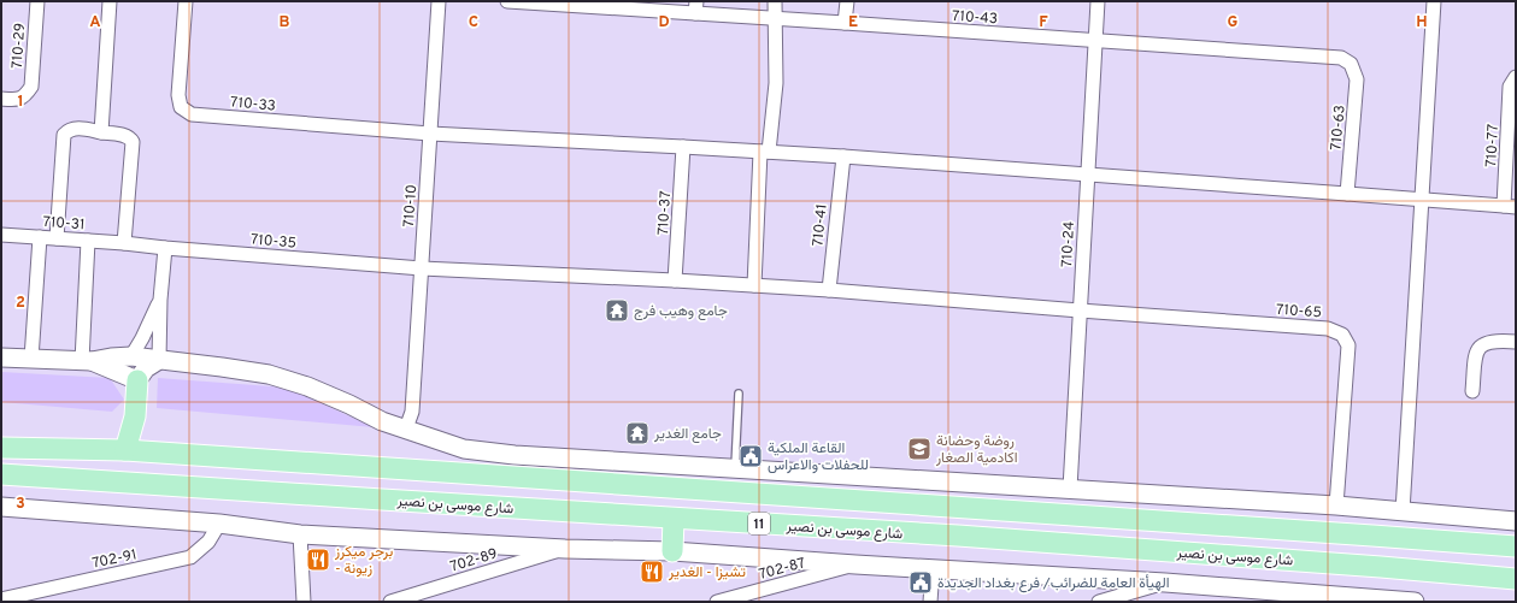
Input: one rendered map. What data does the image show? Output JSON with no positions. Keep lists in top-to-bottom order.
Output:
{
  "streets": {
    "main road": ["شارع موسى بن نصير", "11"],
    "street": [
      "710-43",
      "710-29",
      "710-33",
      "710-63",
      "710-77",
      "710-10",
      "710-37",
      "710-31",
      "710-41",
      "710-35",
      "710-24",
      "710-65",
      "702-91",
      "702-89",
      "702-87"
    ]
  },
  "crossings": [
    ["710-43", "710-63"],
    ["710-43", "710-24"],
    ["710-33", "710-10"],
    ["710-63", "710-24"],
    ["710-10", "710-35"],
    ["710-31", "710-35"],
    ["710-24", "710-65"]
  ],
  "places": {
    "temple": ["جامع وهيب فرج", "جامع الغدير"],
    "school or university": ["روضة وحضانة اكادمية الصغار"],
    "public building": ["القاعة الملكية للحفلات والاعراس", "الهيأة العامة للضرائب/ فرع بغداد الجديدة"],
    "restaurant": ["برجر ميكرز - زيونة", "تشيزا - الغدير"]
  },
  "grid": {
    "columns": [
      "A",
      "B",
      "C",
      "D",
      "E",
      "F",
      "G",
      "H"
    ],
    "rows": ["1", "2", "3"]
  }
}
